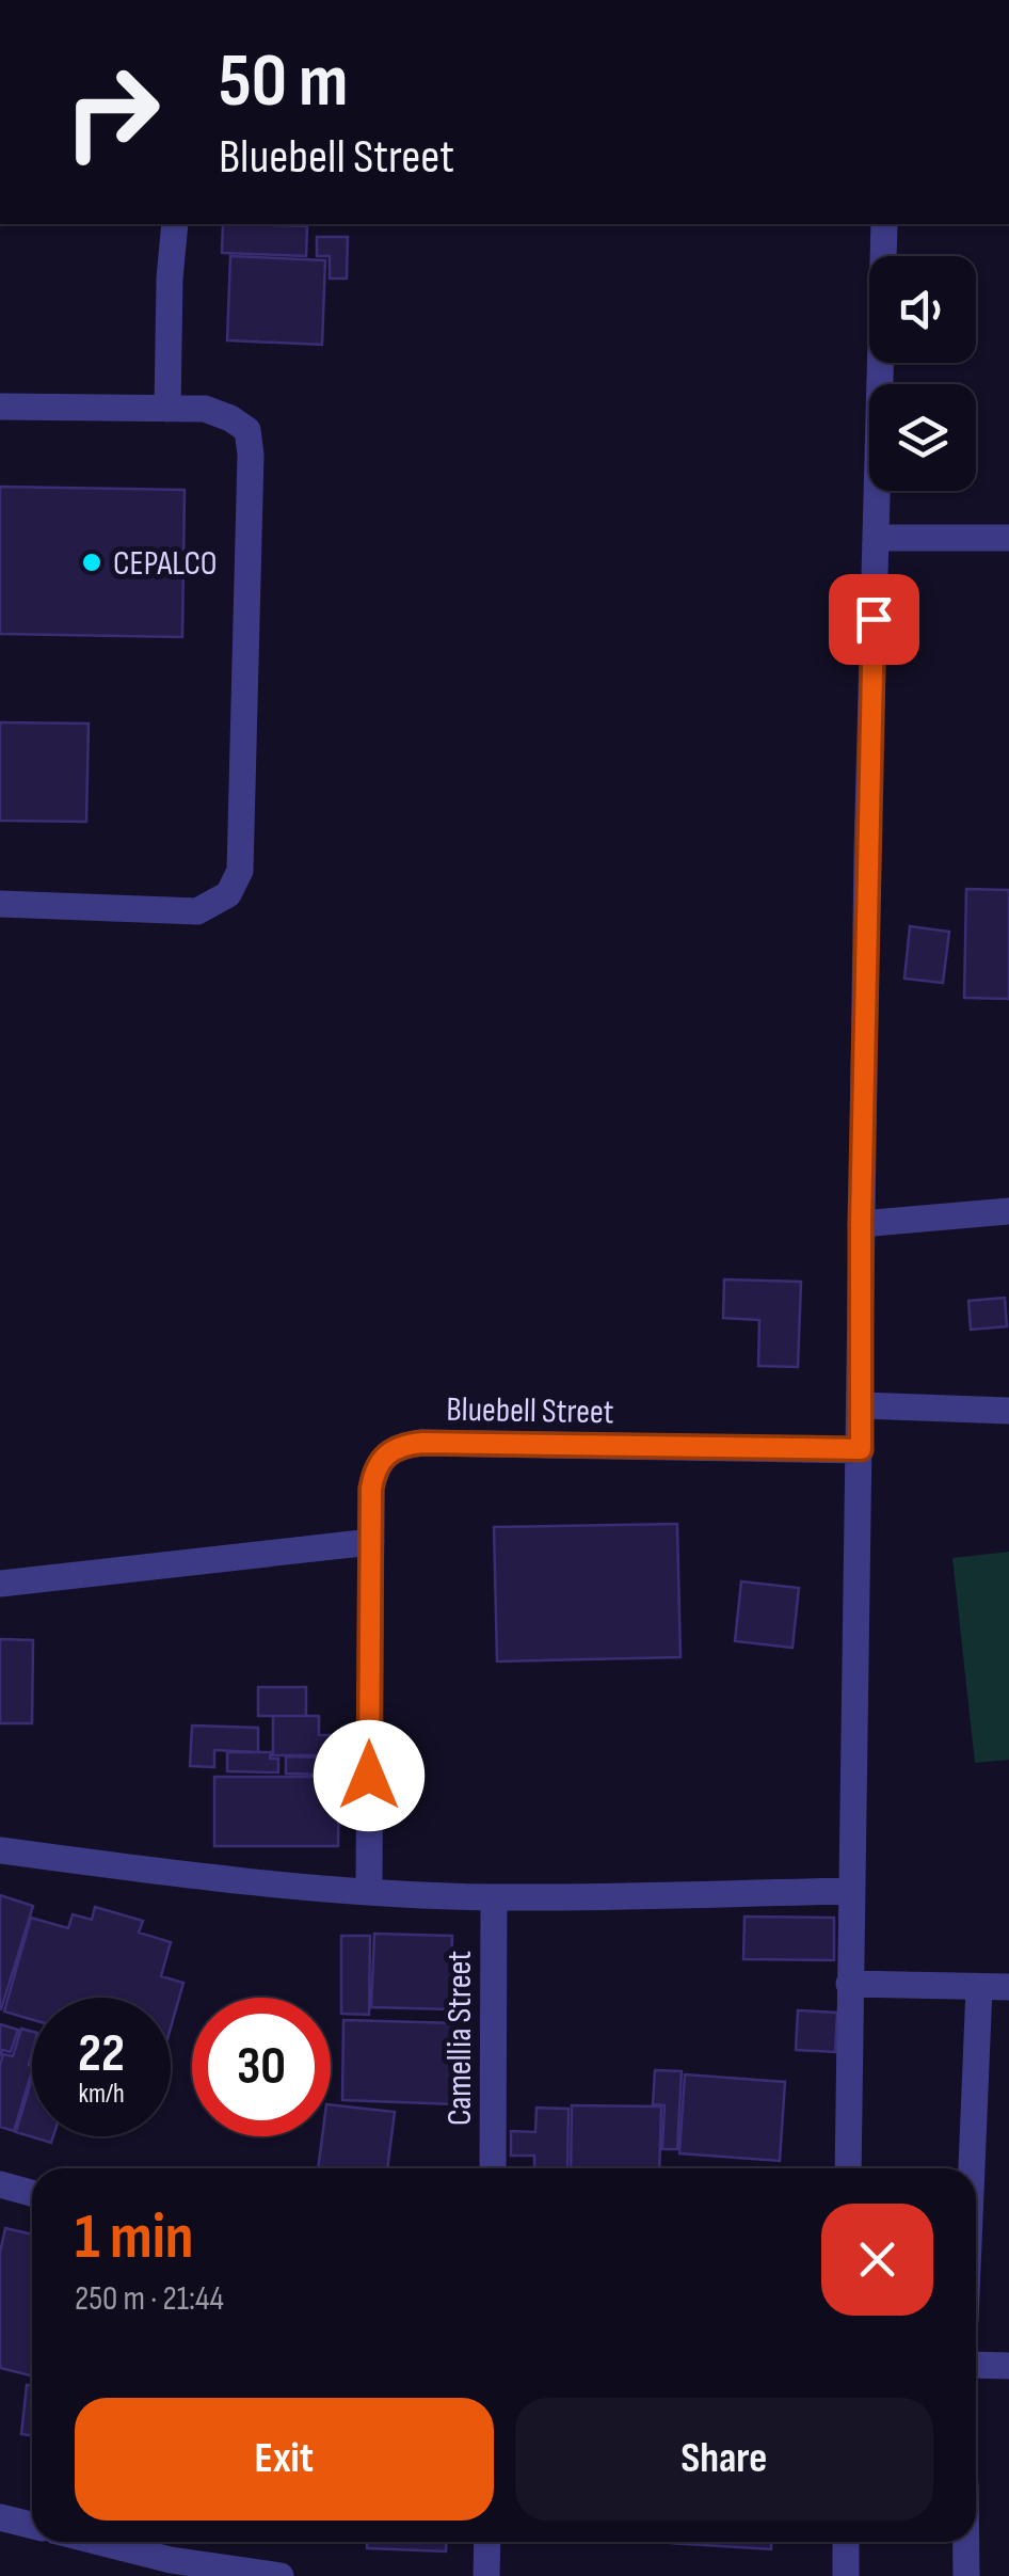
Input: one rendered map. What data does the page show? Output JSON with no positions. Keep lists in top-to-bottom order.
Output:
{
  "streets": {
    "street": ["Bluebell Street", "Camellia Street"]
  },
  "places": ["CEPALCO"],
  "page": {
    "turn": ["50 m", "Bluebell Street"],
    "speed": "22 km/h",
    "limit": "30",
    "heading": ["1 min", "250 m · 21:44"],
    "buttons": ["Exit", "Share"]
  }
}
